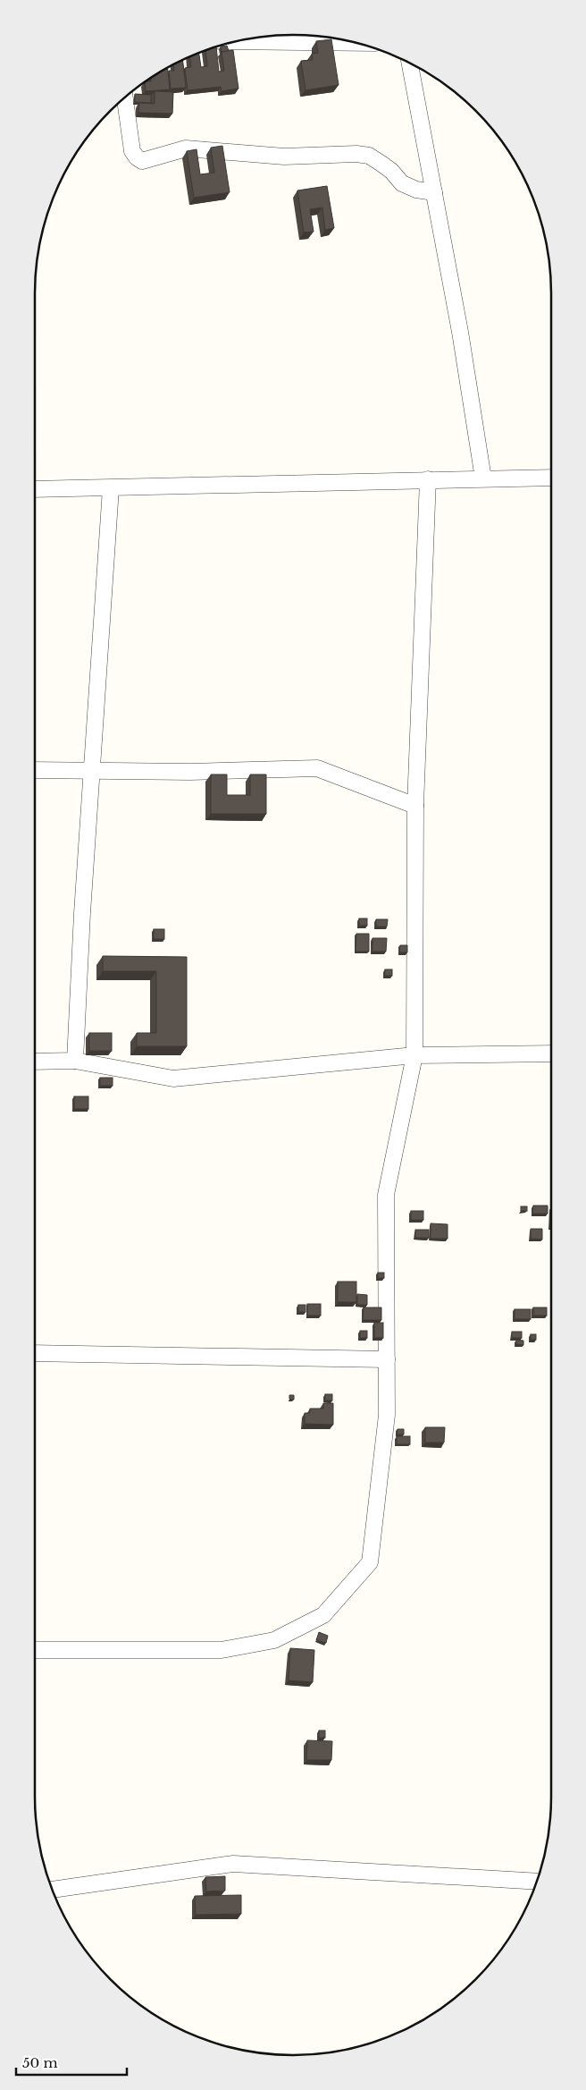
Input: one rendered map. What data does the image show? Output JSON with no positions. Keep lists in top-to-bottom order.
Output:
{
  "scale_bar": "50 m"
}
